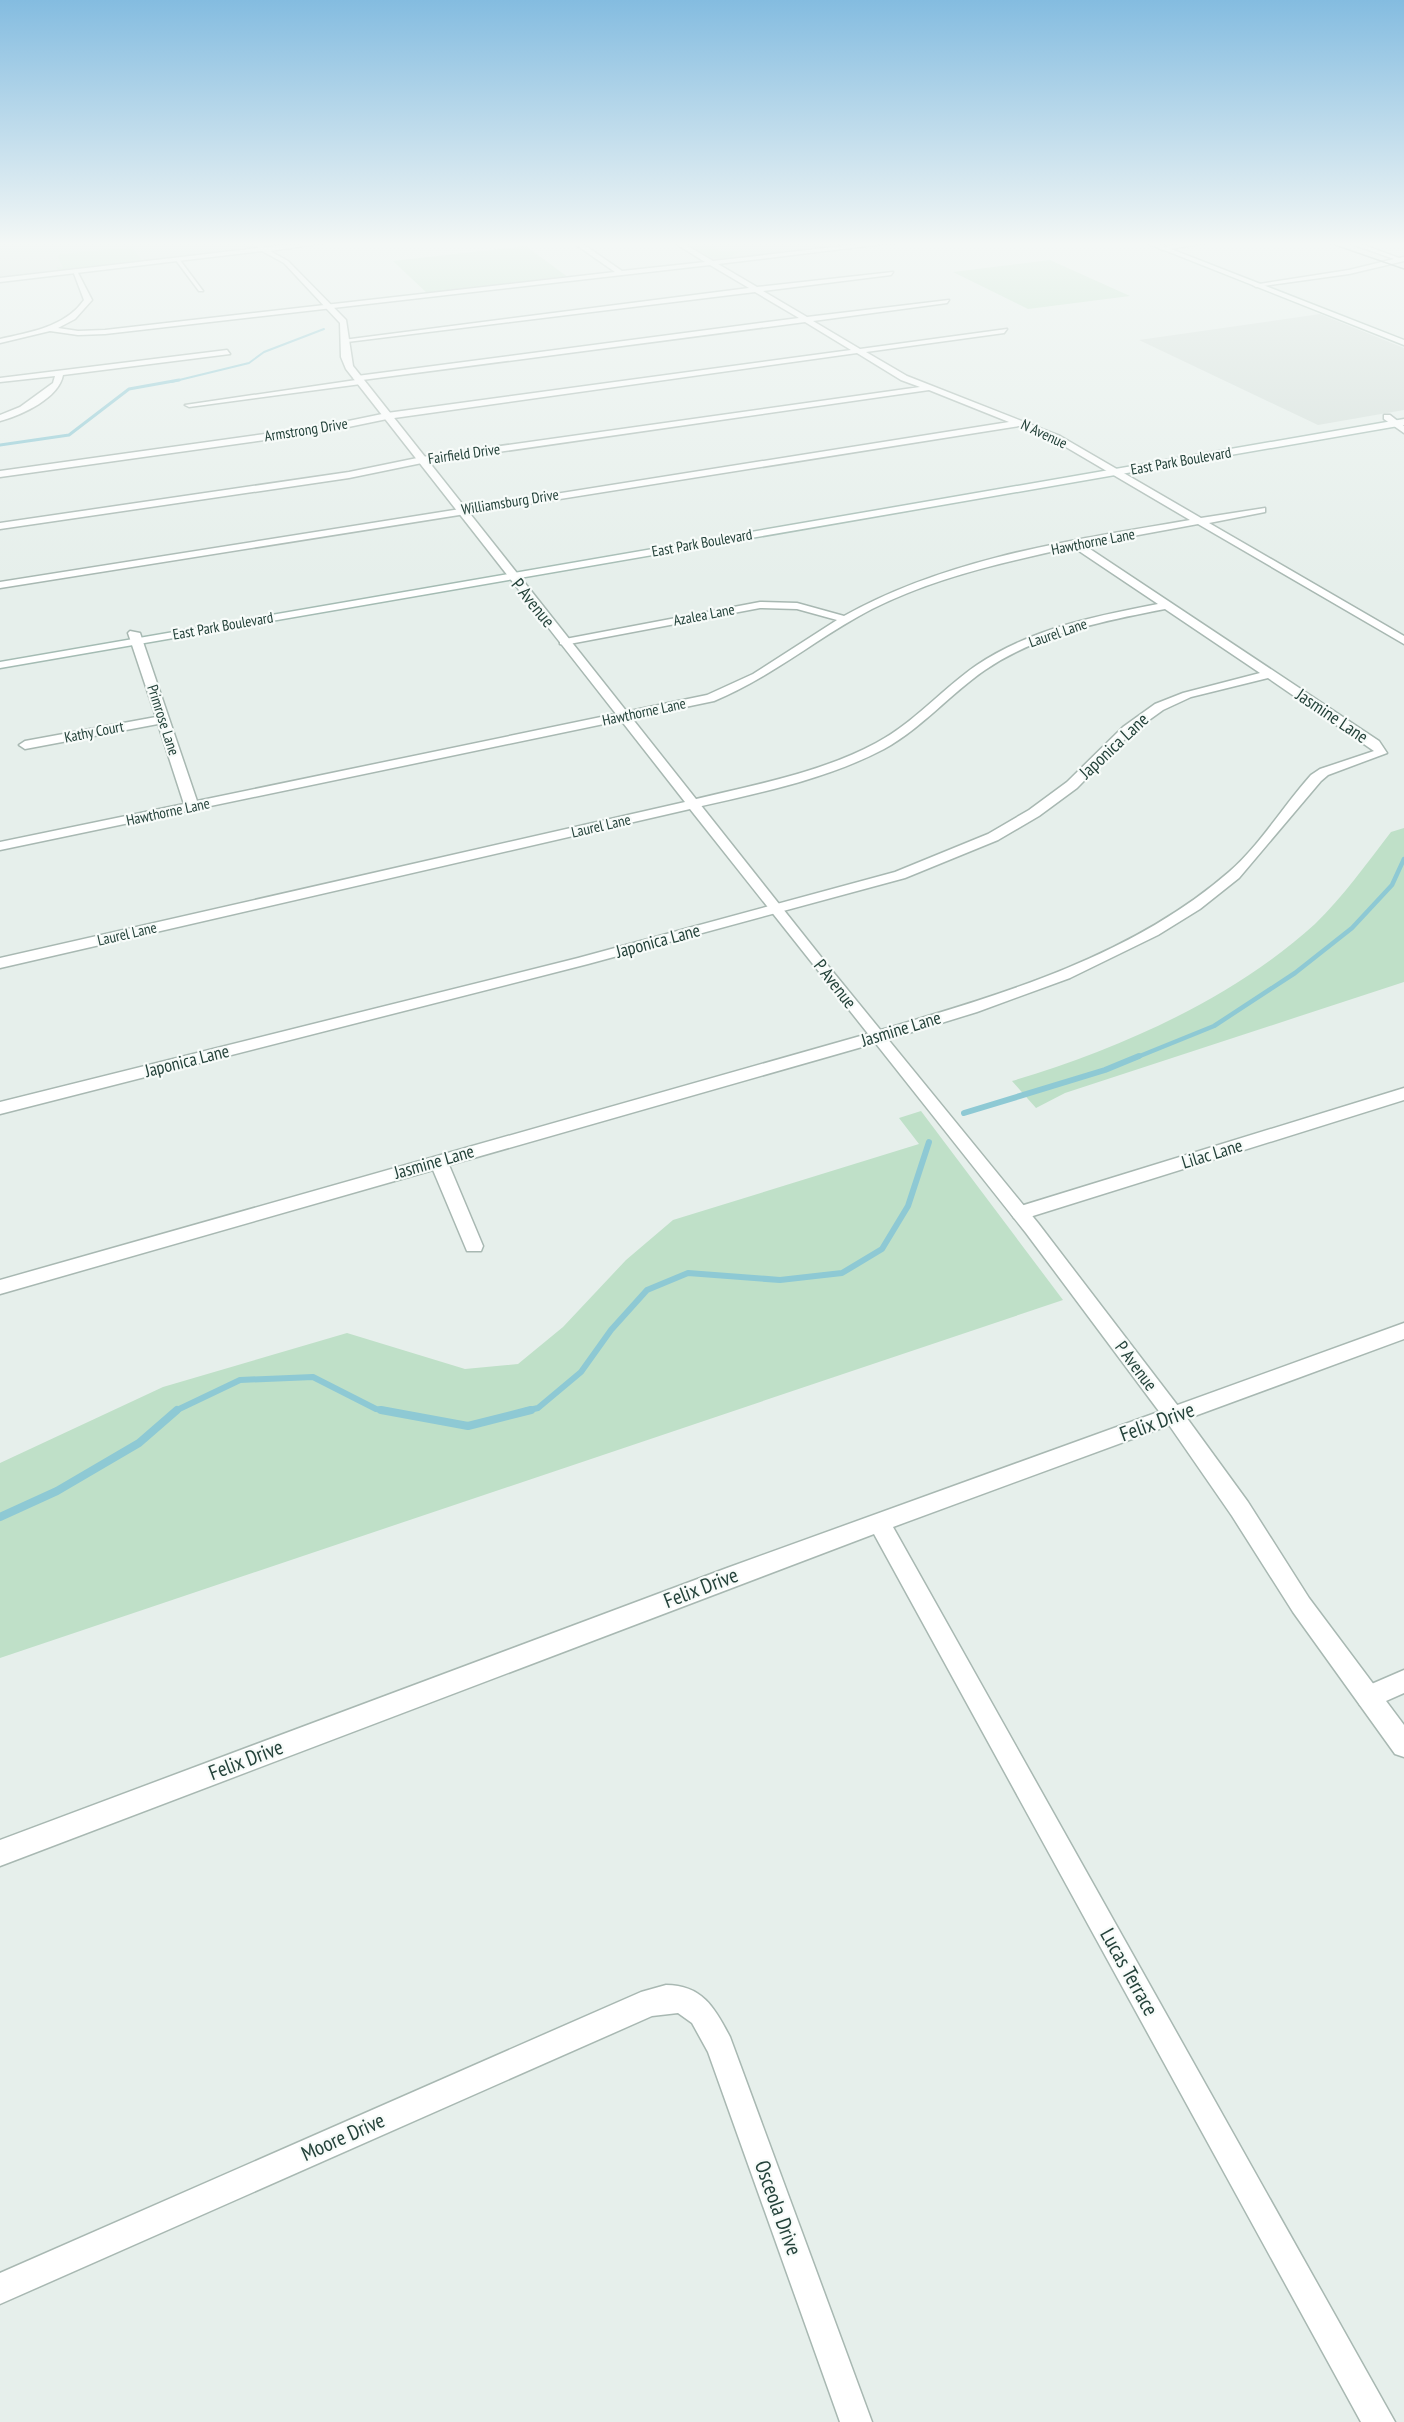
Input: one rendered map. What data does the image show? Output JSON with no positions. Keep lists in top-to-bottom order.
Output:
{
  "streets": {
    "street": [
      "Armstrong Drive",
      "N Avenue",
      "Fairfield Drive",
      "East Park Boulevard",
      "Williamsburg Drive",
      "Hawthorne Lane",
      "P Avenue",
      "Azalea Lane",
      "Laurel Lane",
      "Jasmine Lane",
      "Primrose Lane",
      "Kathy Court",
      "Japonica Lane",
      "Lilac Lane",
      "Felix Drive",
      "Lucas Terrace",
      "Moore Drive",
      "Osceola Drive"
    ]
  },
  "crossings": [
    ["Armstrong Drive", "P Avenue"],
    ["N Avenue", "Fairfield Drive"],
    ["N Avenue", "East Park Boulevard"],
    ["N Avenue", "Williamsburg Drive"],
    ["N Avenue", "Hawthorne Lane"],
    ["Fairfield Drive", "P Avenue"],
    ["East Park Boulevard", "P Avenue"],
    ["East Park Boulevard", "Primrose Lane"],
    ["Williamsburg Drive", "P Avenue"],
    ["Hawthorne Lane", "P Avenue"],
    ["Hawthorne Lane", "Azalea Lane"],
    ["Hawthorne Lane", "Jasmine Lane"],
    ["Hawthorne Lane", "Primrose Lane"],
    ["P Avenue", "Azalea Lane"],
    ["P Avenue", "Laurel Lane"],
    ["P Avenue", "Jasmine Lane"],
    ["P Avenue", "Japonica Lane"],
    ["P Avenue", "Lilac Lane"],
    ["P Avenue", "Felix Drive"],
    ["Laurel Lane", "Jasmine Lane"],
    ["Jasmine Lane", "Japonica Lane"],
    ["Primrose Lane", "Kathy Court"],
    ["Felix Drive", "Lucas Terrace"],
    ["Moore Drive", "Osceola Drive"]
  ]
}
